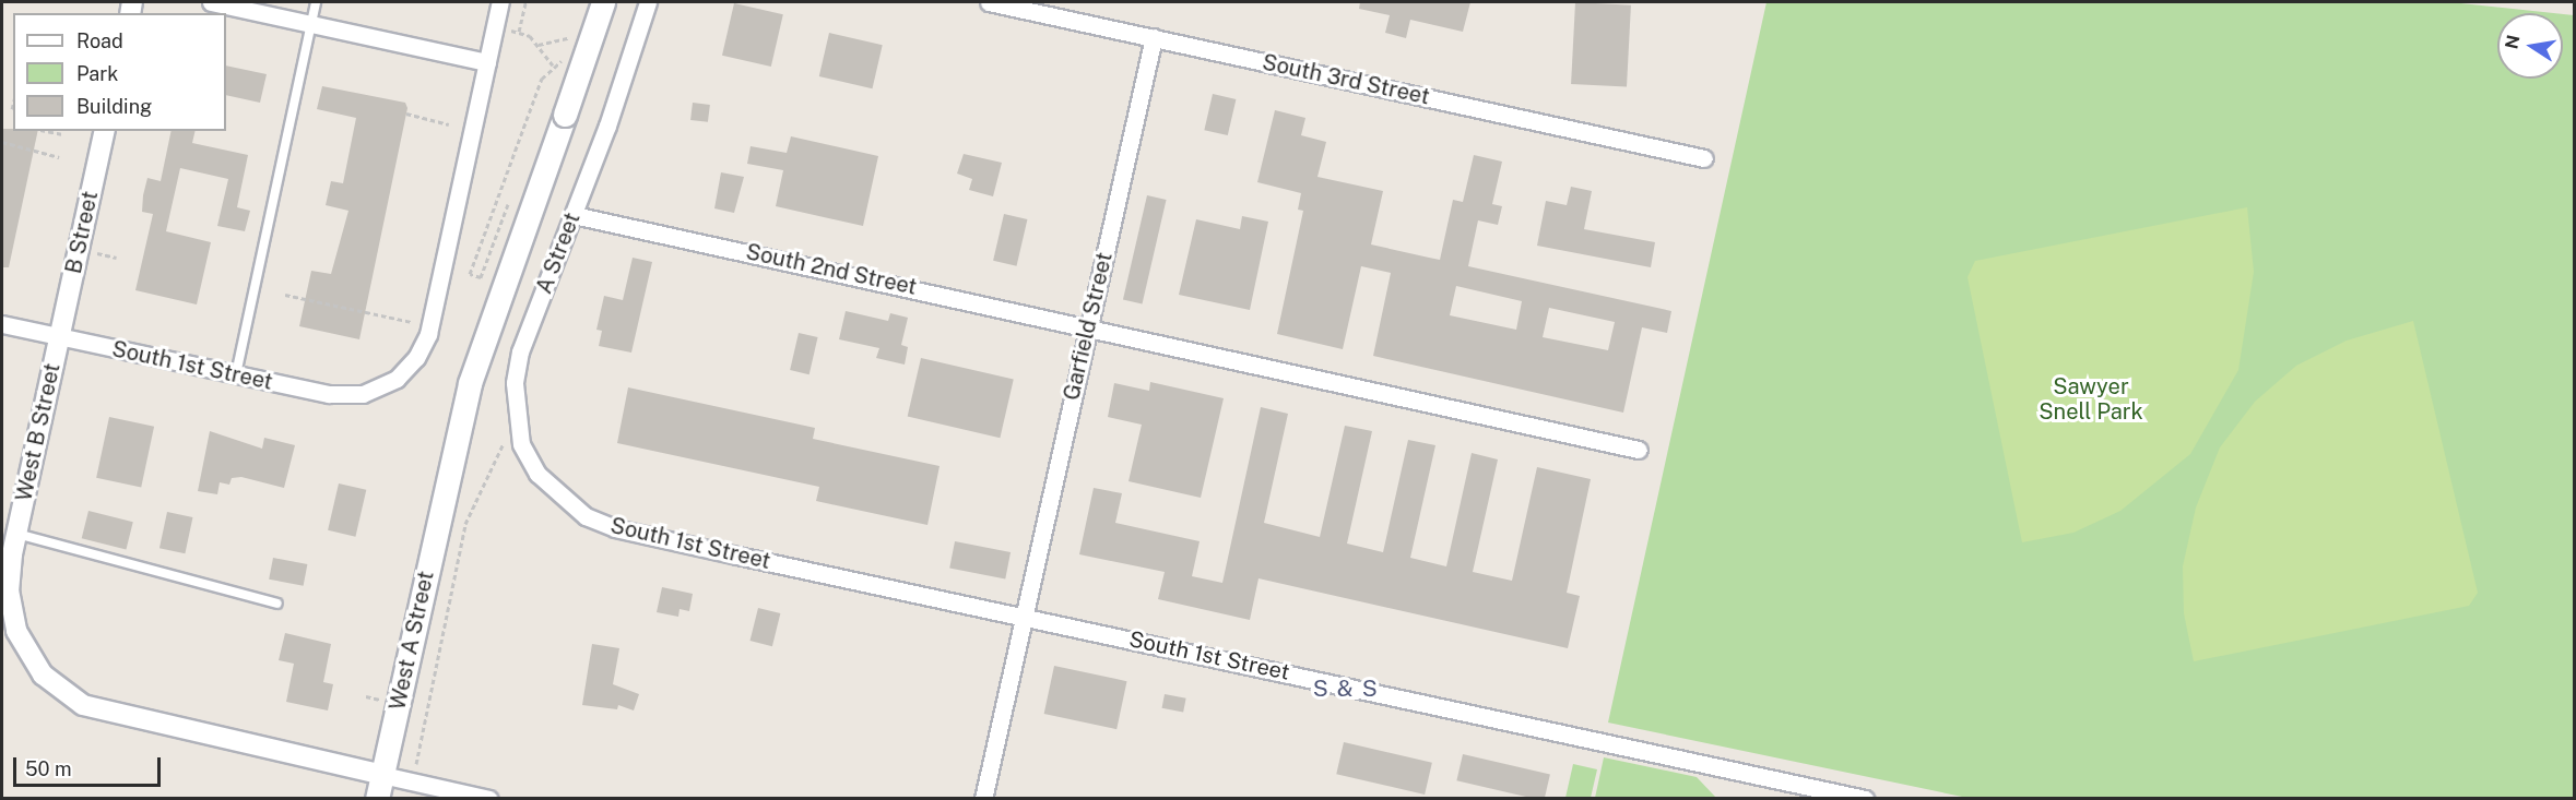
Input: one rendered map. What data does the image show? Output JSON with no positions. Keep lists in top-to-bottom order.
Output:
{
  "streets": {
    "main road": ["A Street", "West A Street"],
    "street": [
      "South 3rd Street",
      "B Street",
      "South 2nd Street",
      "Garfield Street",
      "South 1st Street",
      "West B Street"
    ]
  },
  "crossings": [
    ["South 3rd Street", "Garfield Street"],
    ["B Street", "South 1st Street"],
    ["B Street", "West B Street"],
    ["A Street", "South 2nd Street"],
    ["A Street", "South 1st Street"],
    ["A Street", "West A Street"],
    ["South 2nd Street", "Garfield Street"],
    ["Garfield Street", "South 1st Street"],
    ["South 1st Street", "West B Street"],
    ["West B Street", "West A Street"]
  ],
  "districts": ["S & S"],
  "parks": ["Sawyer Snell Park"],
  "legend": ["Road", "Park", "Building"],
  "scale_bar": "50 m",
  "north": "left"
}
